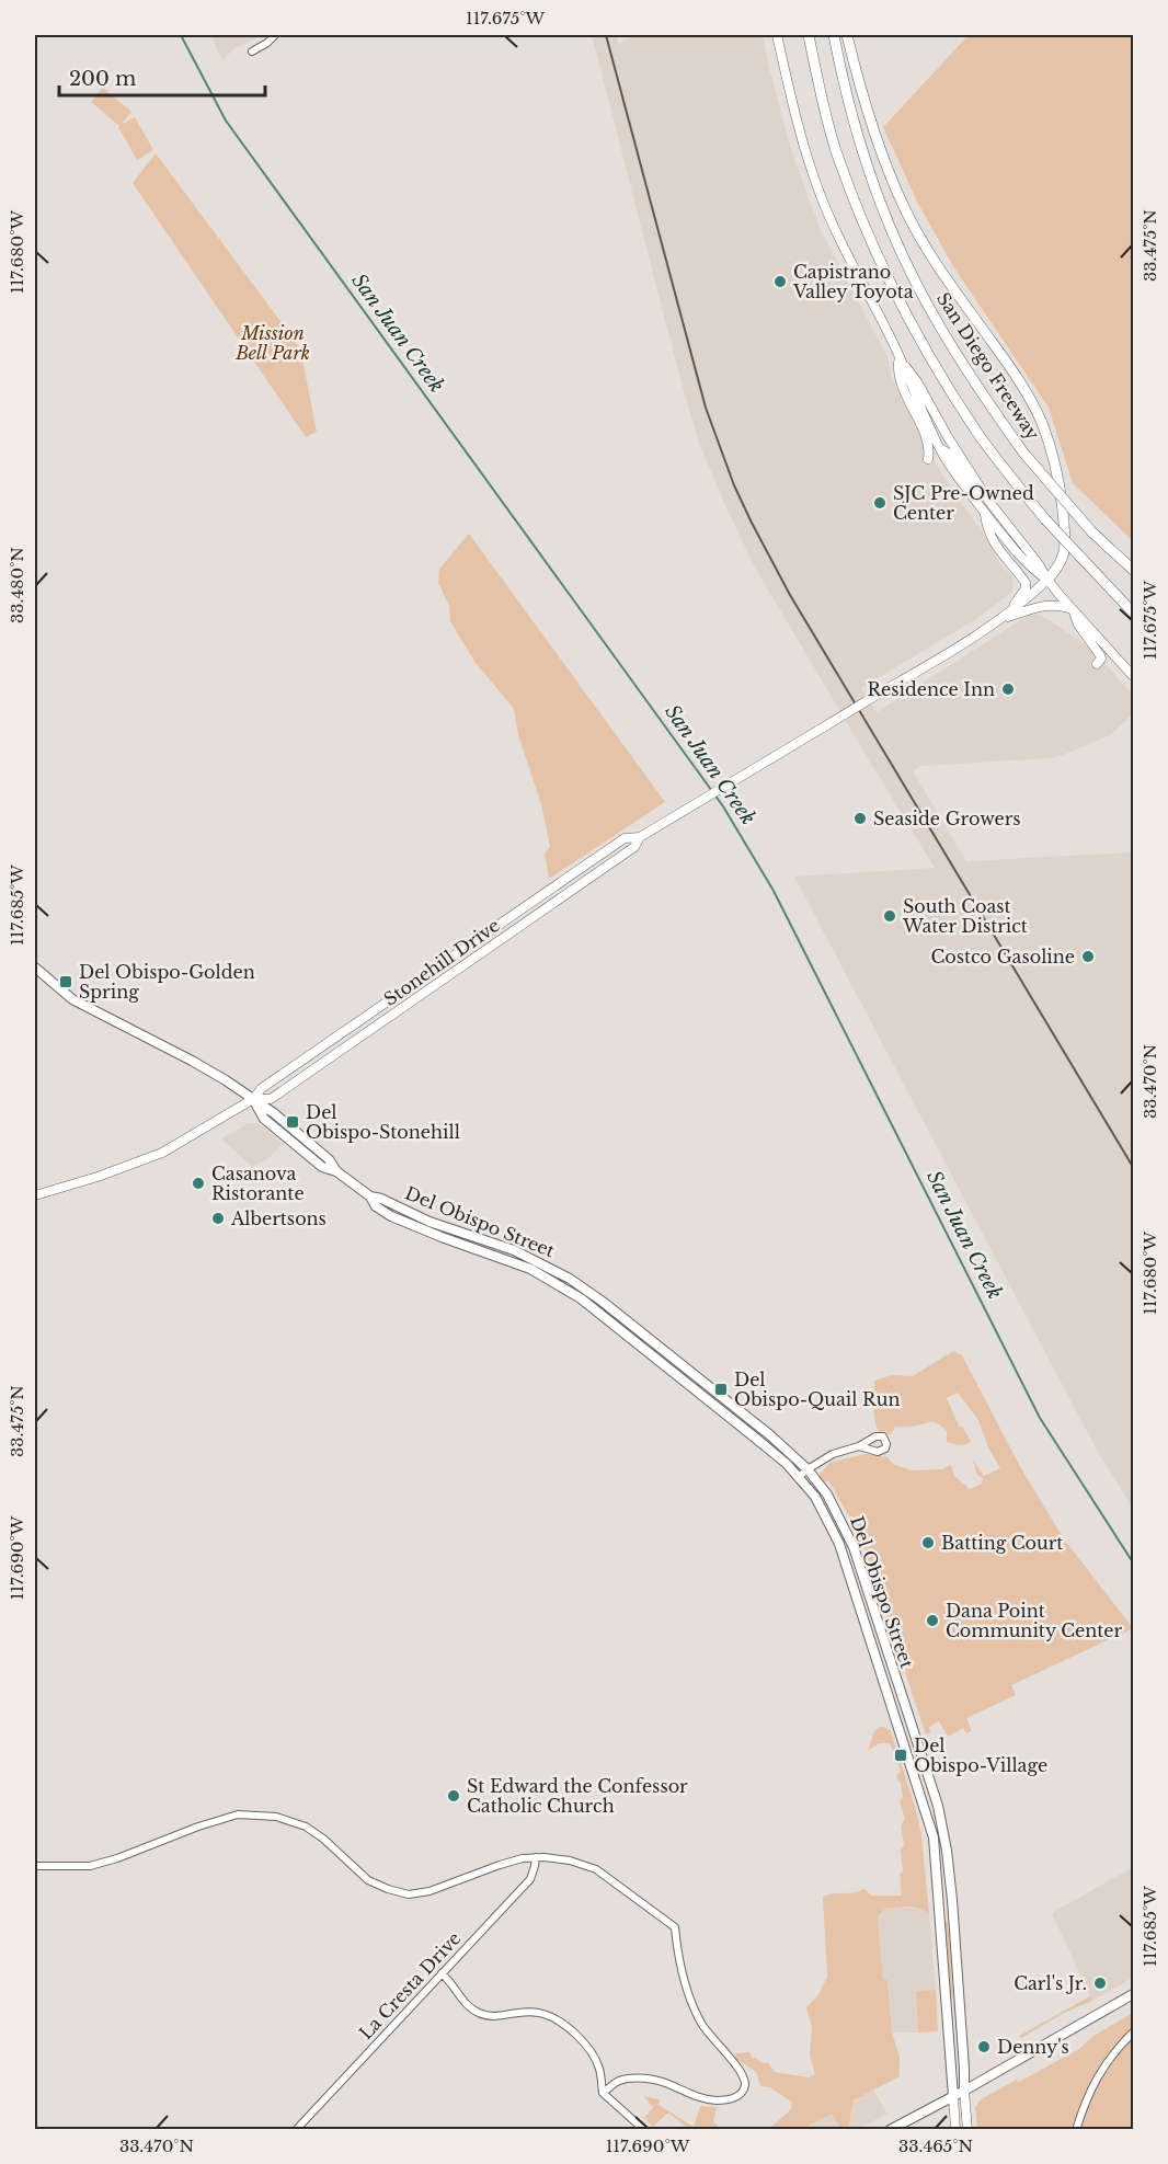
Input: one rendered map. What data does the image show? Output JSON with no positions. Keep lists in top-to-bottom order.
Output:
{
  "streets": {
    "highway": ["San Diego Freeway"],
    "main road": ["Stonehill Drive", "Del Obispo Street"],
    "street": ["La Cresta Drive"]
  },
  "crossings": [
    ["Stonehill Drive", "Del Obispo Street"]
  ],
  "water": ["San Juan Creek"],
  "parks": ["Mission Bell Park"],
  "places": {
    "other": [
      "Capistrano Valley Toyota",
      "SJC Pre-Owned Center",
      "Residence Inn",
      "Seaside Growers",
      "South Coast Water District",
      "Costco Gasoline",
      "Casanova Ristorante",
      "Albertsons",
      "Batting Court",
      "Dana Point Community Center",
      "St Edward the Confessor Catholic Church",
      "Carl's Jr.",
      "Denny's"
    ],
    "transit": [
      "Del Obispo-Golden Spring",
      "Del Obispo-Stonehill",
      "Del Obispo-Quail Run",
      "Del Obispo-Village"
    ]
  },
  "scale_bar": "200 m",
  "coordinates": [
    "117.675°W",
    "33.475°N",
    "117.680°W",
    "33.480°N",
    "117.685°W",
    "33.470°N",
    "117.690°W",
    "33.465°N"
  ]
}
